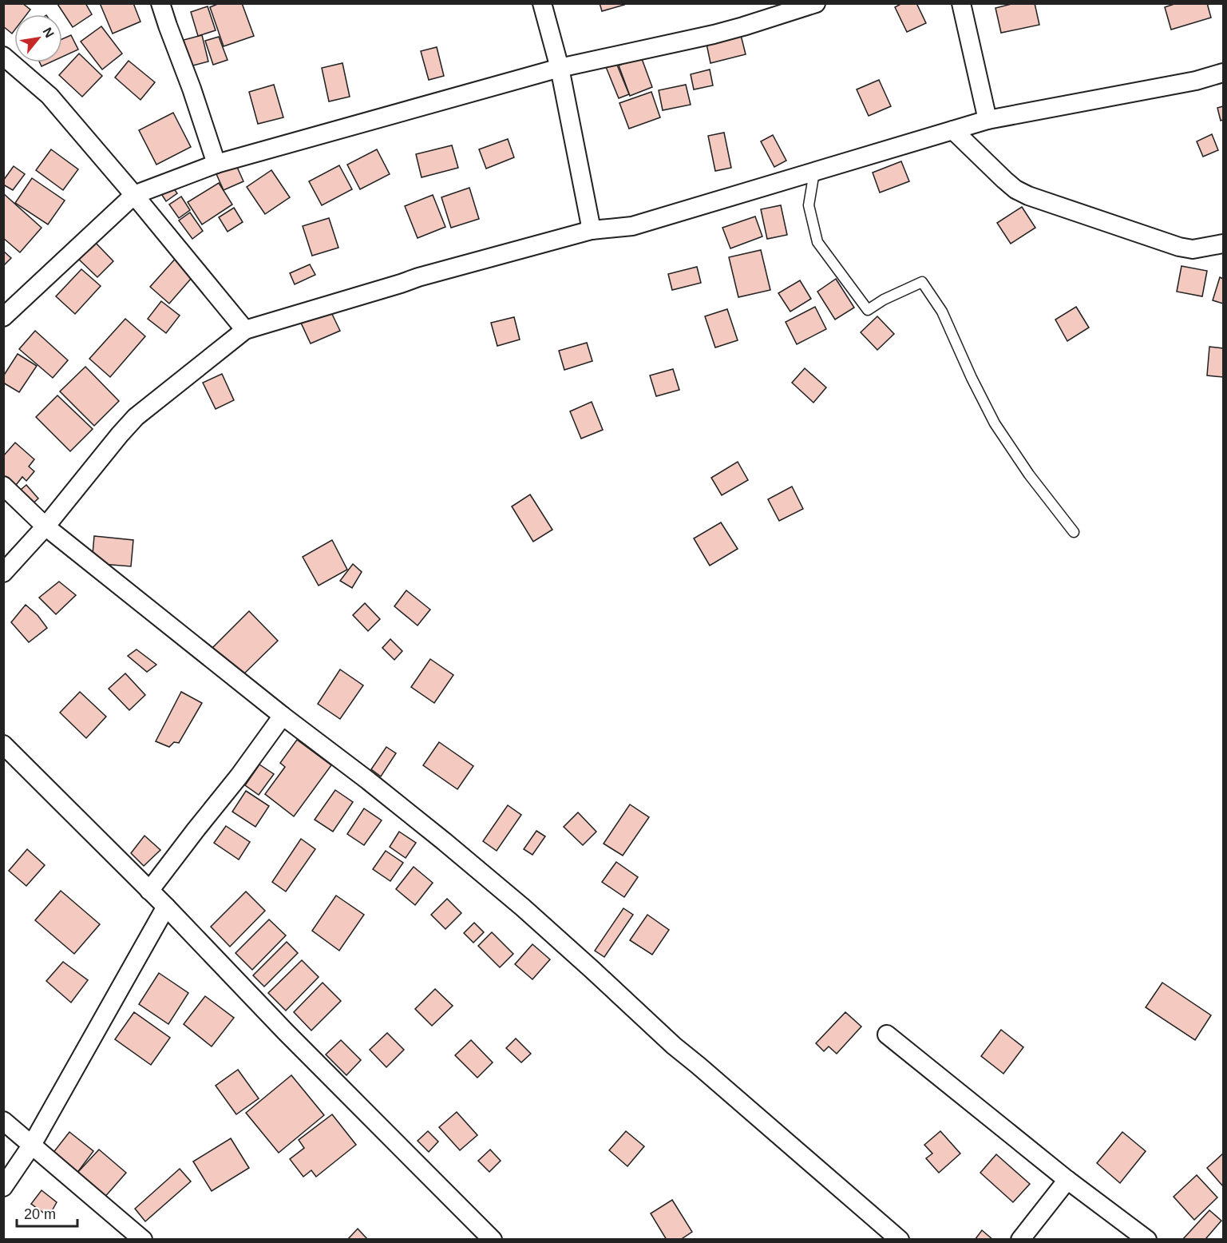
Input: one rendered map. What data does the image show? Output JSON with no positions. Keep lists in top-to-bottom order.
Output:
{
  "scale_bar": "20 m",
  "north": "top right"
}
